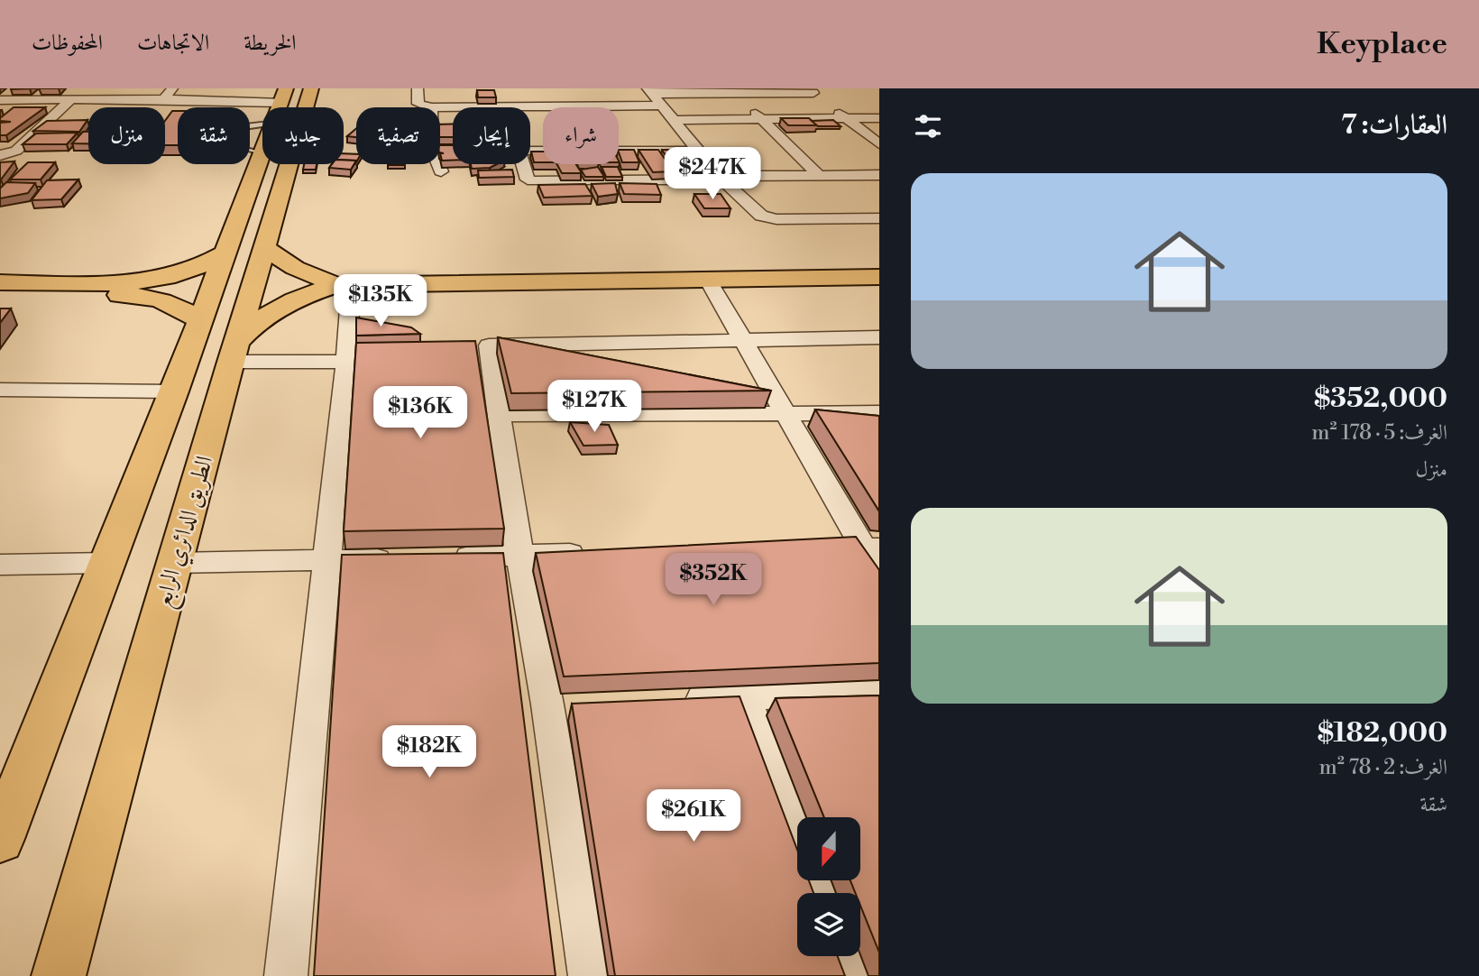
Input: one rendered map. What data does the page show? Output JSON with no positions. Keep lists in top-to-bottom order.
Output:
{
  "streets": {
    "main road": ["الطريق الدائري الرابع"]
  },
  "north": "bottom",
  "page": {
    "header": "Keyplace",
    "nav": ["الخريطة", "الاتجاهات", "المحفوظات"],
    "heading": "العقارات: 7",
    "chip": [
      "شراء",
      "إيجار",
      "تصفية",
      "جديد",
      "شقة",
      "منزل"
    ],
    "price": [
      "$247K",
      "$135K",
      "$127K",
      "$136K",
      "$352K",
      "$182K",
      "$261K"
    ],
    "list": [
      {
        "name": "$352,000",
        "note": "الغرف: 5 · 178 m² · منزل"
      },
      {
        "name": "$182,000",
        "note": "الغرف: 2 · 78 m² · شقة"
      }
    ]
  }
}
